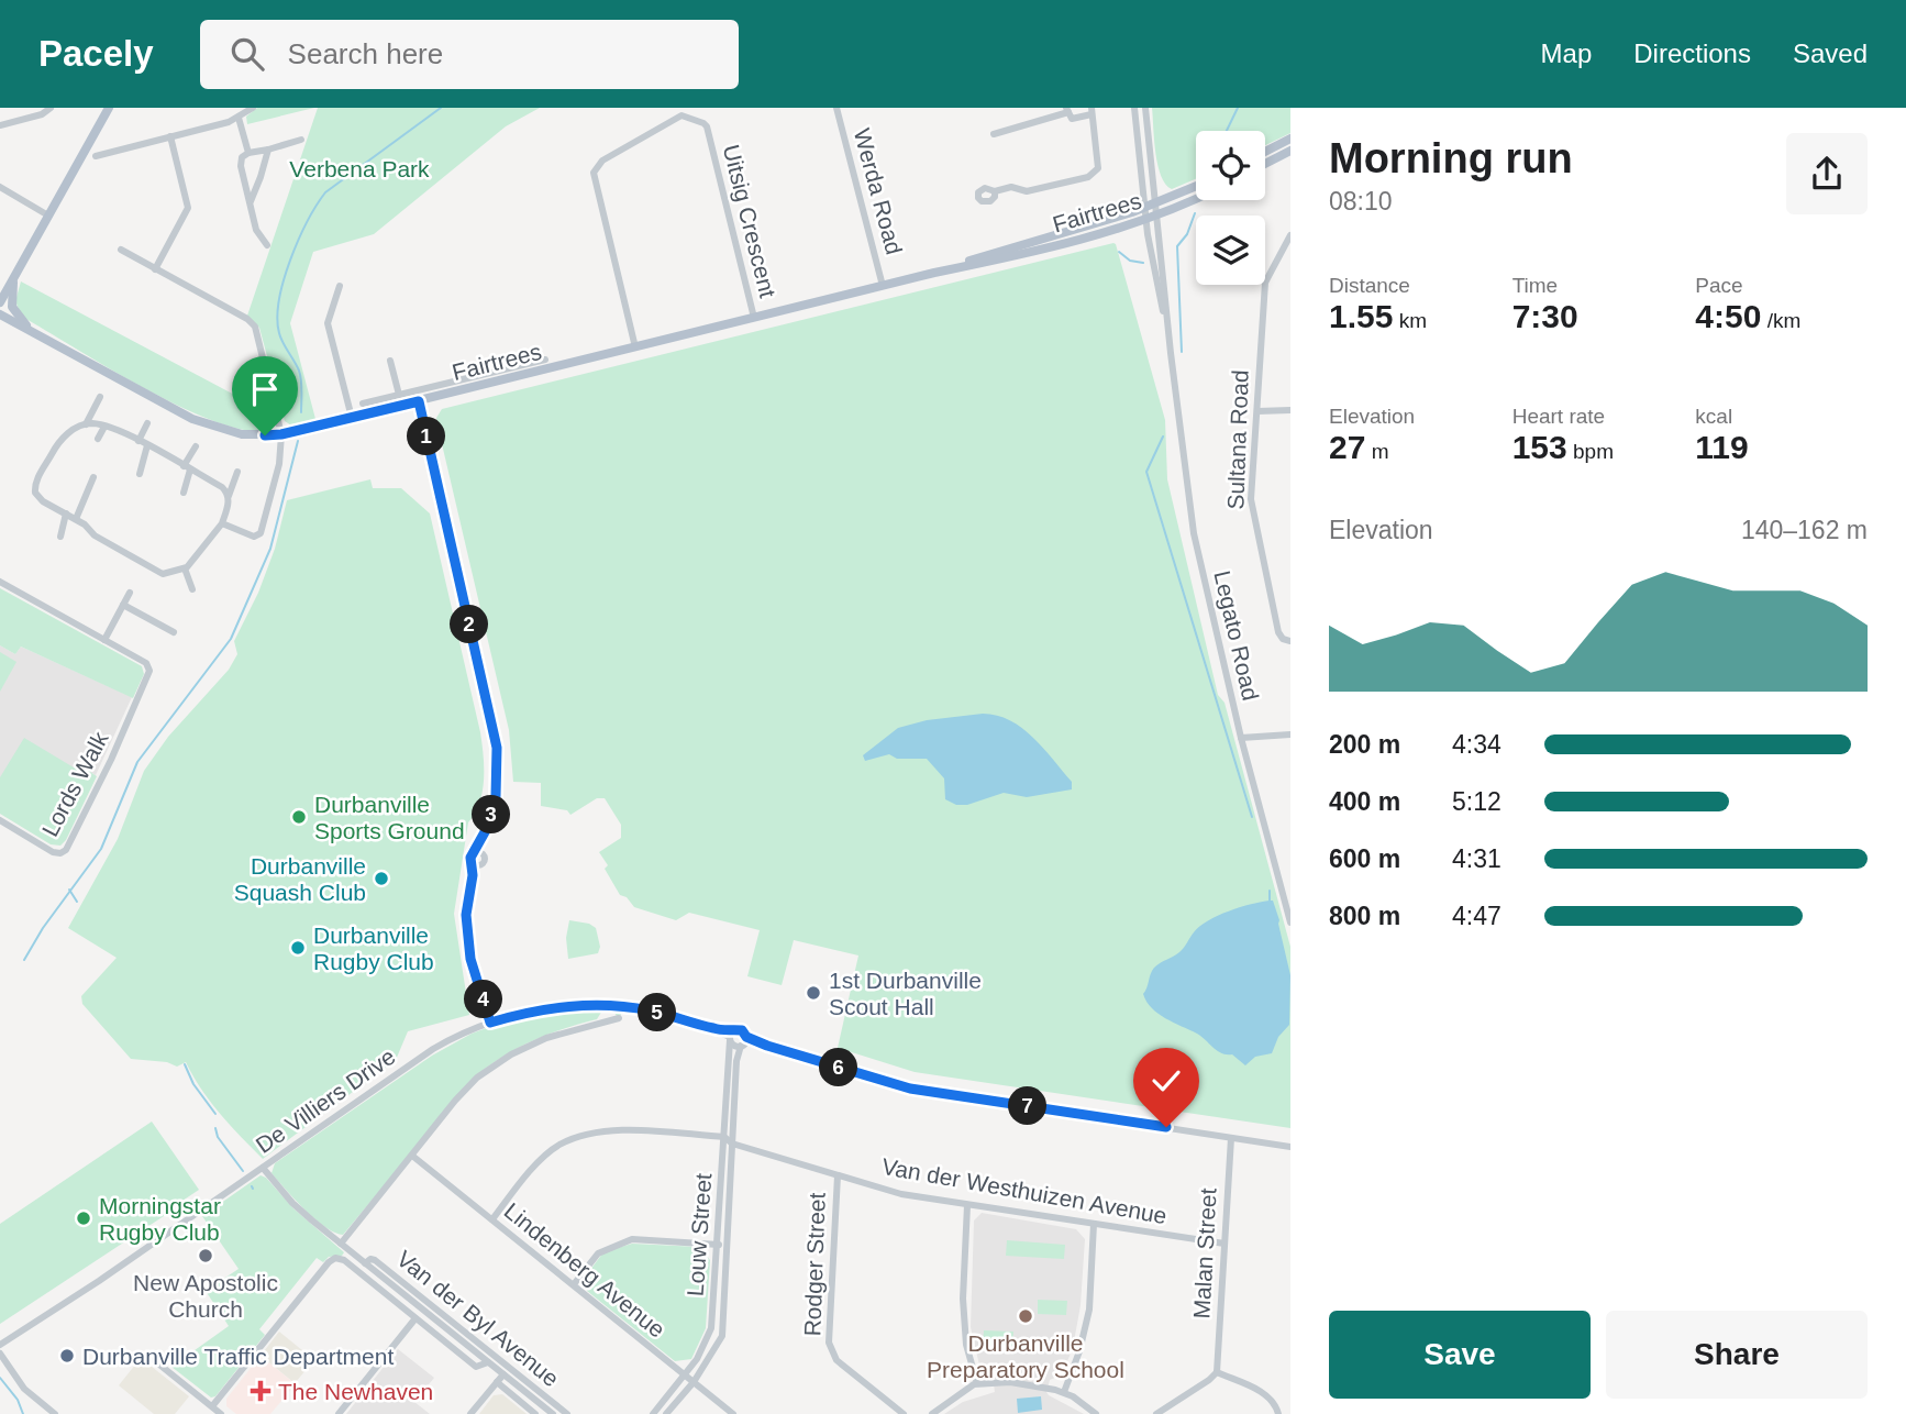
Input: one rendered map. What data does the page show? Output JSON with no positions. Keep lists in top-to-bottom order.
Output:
{
  "streets": {
    "main road": ["Fairtrees"],
    "street": [
      "Werda Road",
      "Uitsig Crescent",
      "Sultana Road",
      "Legato Road",
      "Lords Walk",
      "De Villiers Drive",
      "Van der Westhuizen Avenue",
      "Louw Street",
      "Malan Street",
      "Rodger Street",
      "Lindenberg Avenue",
      "Van der Byl Avenue"
    ]
  },
  "crossings": [
    ["Werda Road", "Fairtrees"],
    ["Fairtrees", "Uitsig Crescent"],
    ["Fairtrees", "Legato Road"],
    ["De Villiers Drive", "Louw Street"],
    ["De Villiers Drive", "Van der Byl Avenue"],
    ["Van der Westhuizen Avenue", "Louw Street"],
    ["Van der Westhuizen Avenue", "Malan Street"],
    ["Van der Westhuizen Avenue", "Rodger Street"],
    ["Louw Street", "Lindenberg Avenue"]
  ],
  "parks": ["Verbena Park"],
  "places": {
    "other": [
      "Durbanville Sports Ground",
      "Durbanville Squash Club",
      "Durbanville Rugby Club",
      "1st Durbanville Scout Hall",
      "Morningstar Rugby Club",
      "New Apostolic Church",
      "Durbanville Preparatory School",
      "Durbanville Traffic Department"
    ],
    "health": ["The Newhaven"]
  },
  "page": {
    "header": "Pacely",
    "search": "Search here",
    "nav": ["Map", "Directions", "Saved"],
    "heading": ["Morning run", "08:10"],
    "stats": [
      ["Distance", "1.55 km"],
      ["Time", "7:30"],
      ["Pace", "4:50 /km"],
      ["Elevation", "27 m"],
      ["Heart rate", "153 bpm"],
      ["kcal", "119"]
    ],
    "pins": [
      "1",
      "2",
      "3",
      "4",
      "5",
      "6",
      "7"
    ],
    "chart": ["Elevation", "140–162 m"],
    "list": [
      {
        "name": "200 m",
        "note": "4:34"
      },
      {
        "name": "400 m",
        "note": "5:12"
      },
      {
        "name": "600 m",
        "note": "4:31"
      },
      {
        "name": "800 m",
        "note": "4:47"
      }
    ],
    "buttons": ["Save", "Share"]
  }
}
